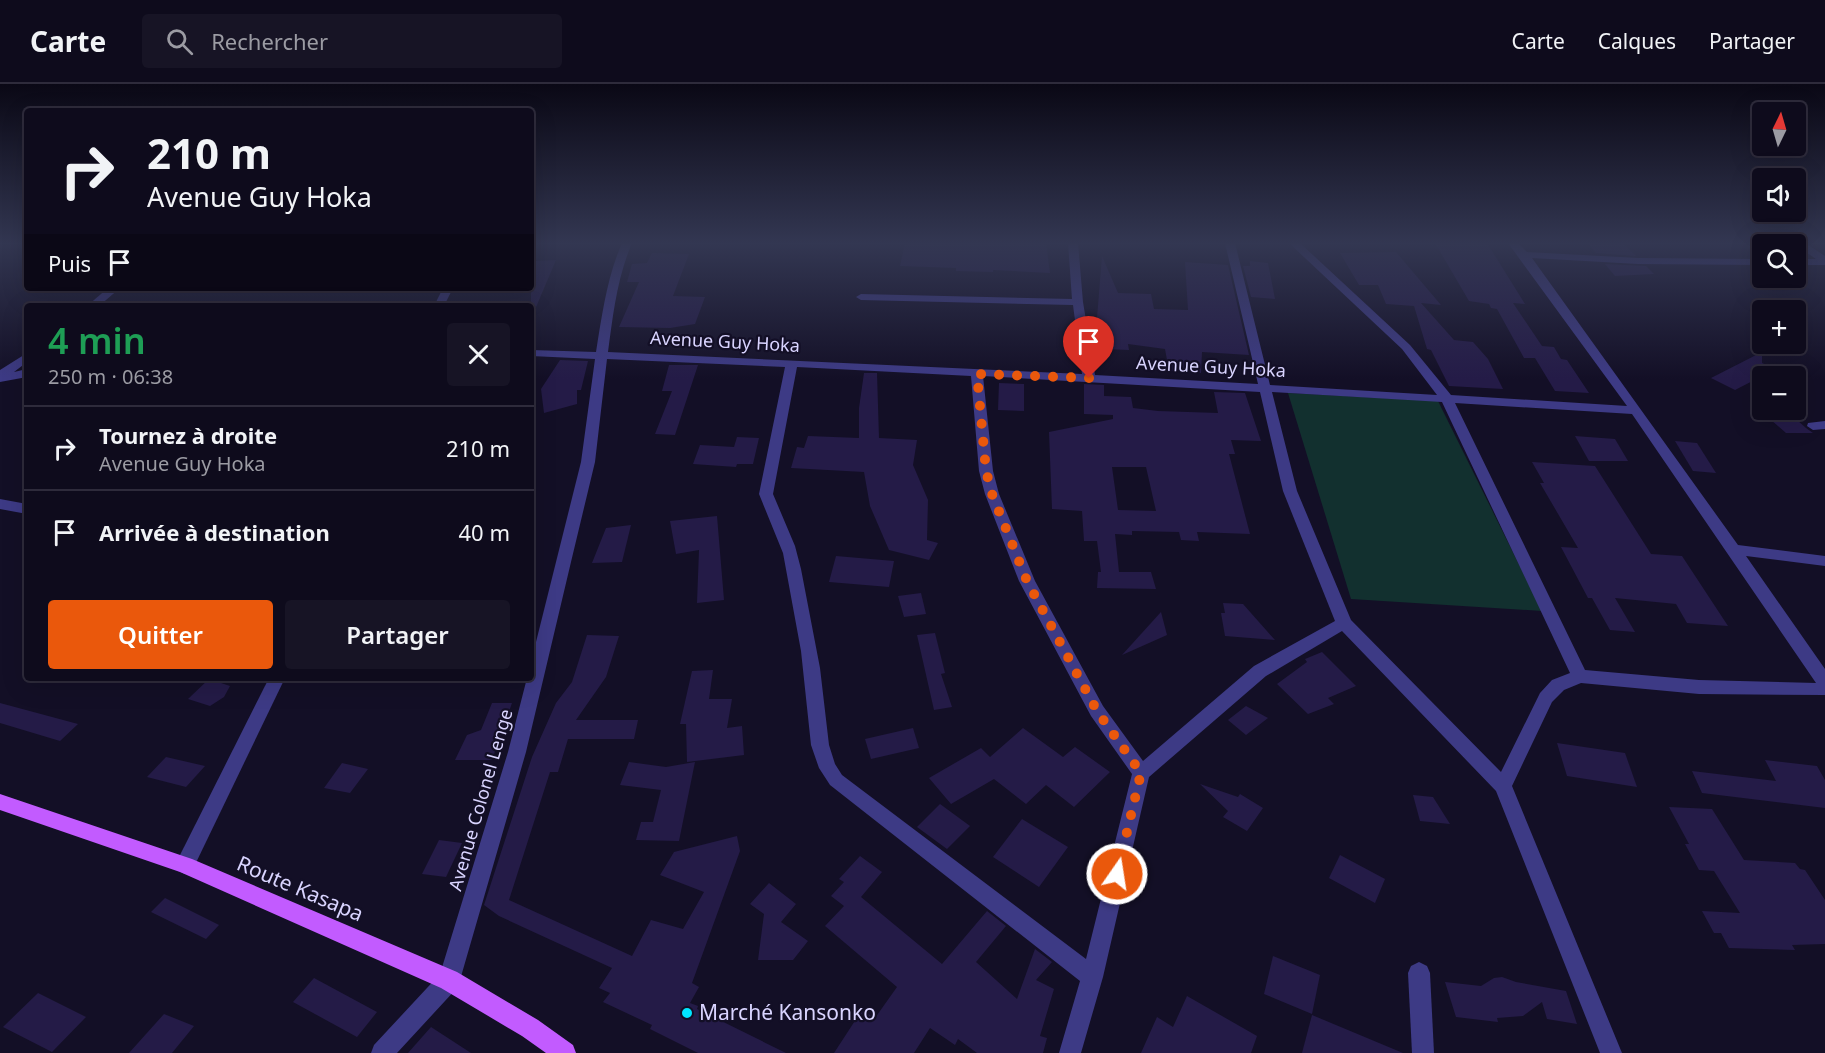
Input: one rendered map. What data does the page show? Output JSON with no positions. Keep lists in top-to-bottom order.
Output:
{
  "streets": {
    "main road": ["Route Kasapa"],
    "street": ["Avenue Guy Hoka", "Avenue Colonel Lenge"]
  },
  "crossings": [
    ["Avenue Guy Hoka", "Avenue Colonel Lenge"],
    ["Avenue Colonel Lenge", "Route Kasapa"]
  ],
  "places": ["Marché Kansonko"],
  "north": "top",
  "page": {
    "header": "Carte",
    "search": "Rechercher",
    "nav": ["Carte", "Calques", "Partager"],
    "map_buttons": ["+", "−"],
    "turn": ["210 m", "Avenue Guy Hoka"],
    "then": "Puis",
    "heading": ["4 min", "250 m · 06:38"],
    "list": [
      {
        "name": "Tournez à droite",
        "note": "Avenue Guy Hoka",
        "value": "210 m"
      },
      {
        "name": "Arrivée à destination",
        "value": "40 m"
      }
    ],
    "buttons": ["Quitter", "Partager"]
  }
}
